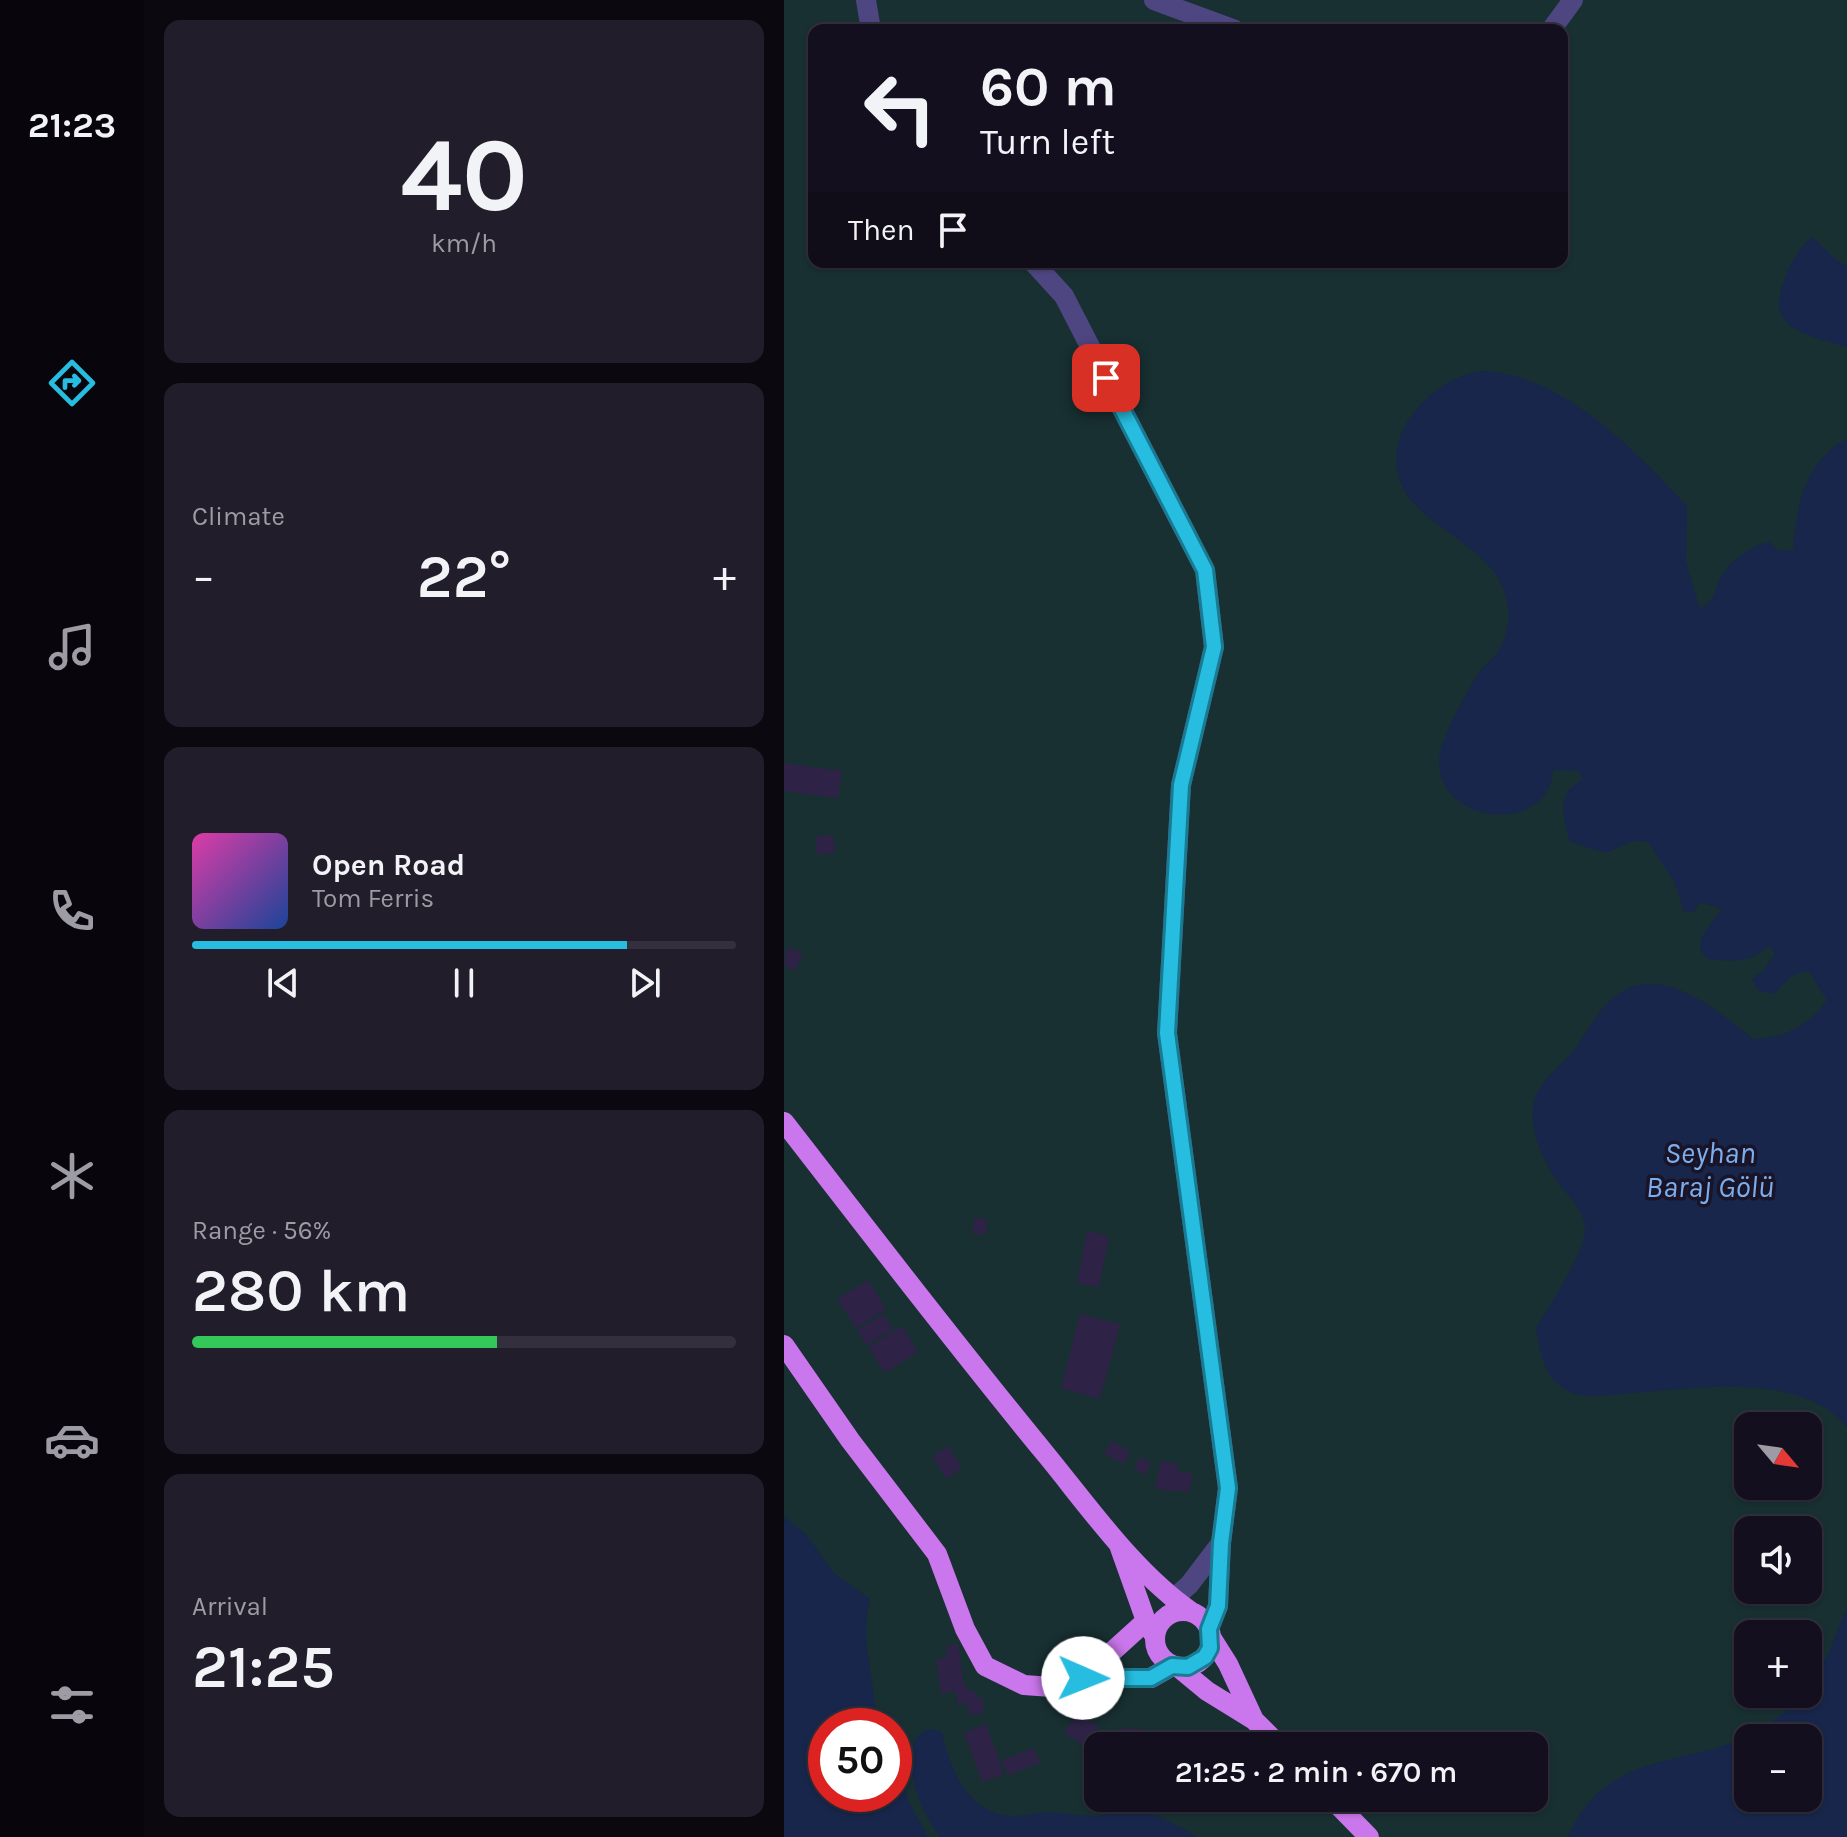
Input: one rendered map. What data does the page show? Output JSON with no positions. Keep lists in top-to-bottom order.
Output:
{
  "water": ["Seyhan Baraj Gölü"],
  "north": "bottom right",
  "page": {
    "tabs": "21:23",
    "tile": [
      ["40", "km/h"],
      "Climate",
      ["Range · 56%", "280 km"],
      ["Arrival", "21:25"]
    ],
    "turn": ["60 m", "Turn left"],
    "then": "Then",
    "heat": ["−", "22°", "+"],
    "song": ["Open Road", "Tom Ferris"],
    "map_buttons": ["+", "−"],
    "limit": "50",
    "trip": "21:25 · 2 min · 670 m"
  }
}
